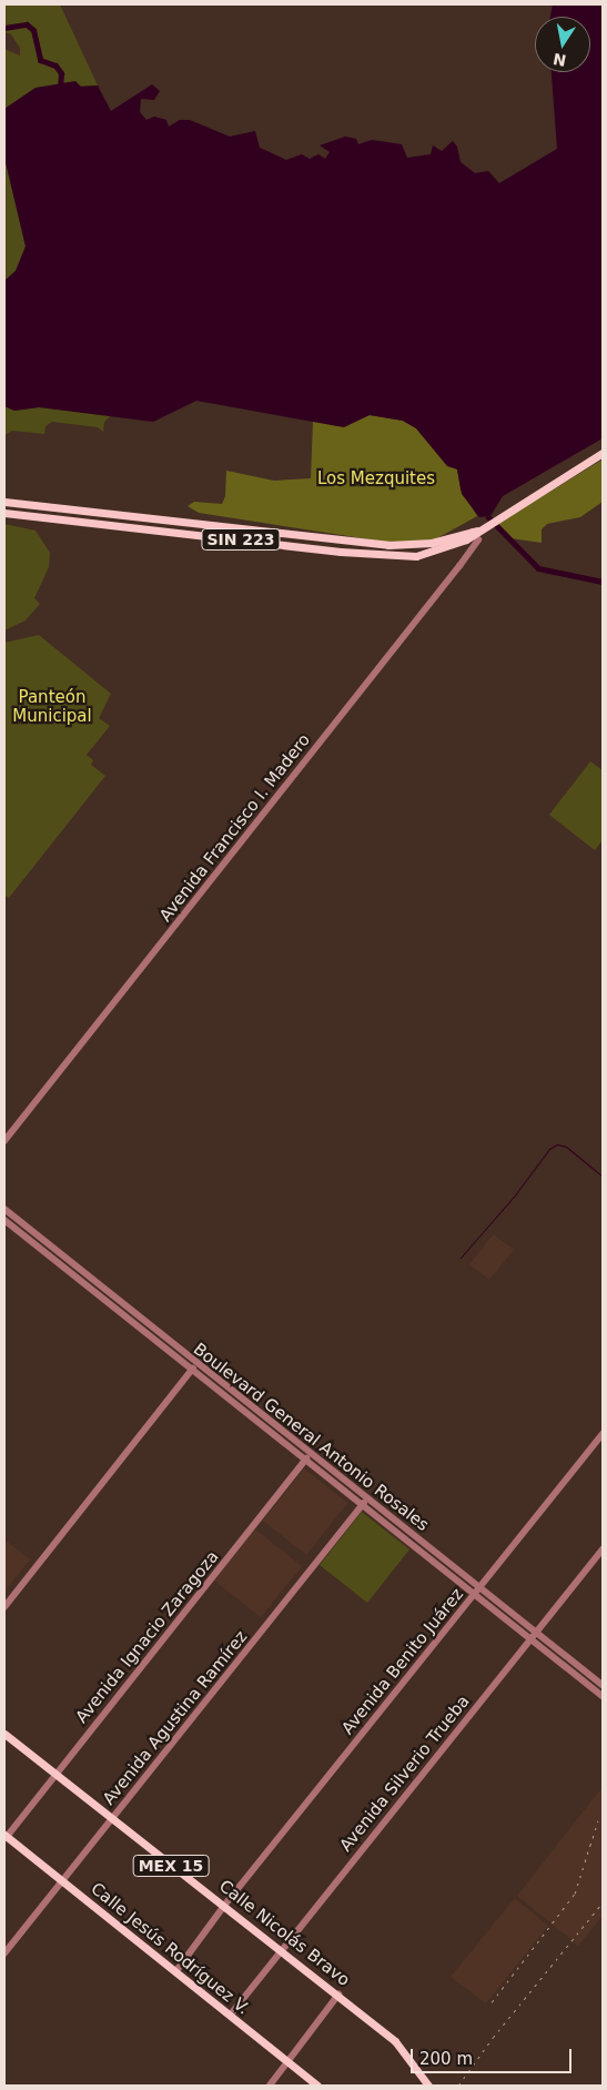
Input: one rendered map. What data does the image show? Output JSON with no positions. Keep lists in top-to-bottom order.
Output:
{
  "streets": {
    "main road": [
      "SIN 223",
      "MEX 15",
      "Calle Nicolás Bravo",
      "Calle Jesús Rodríguez V."
    ],
    "street": [
      "Avenida Francisco I. Madero",
      "Boulevard General Antonio Rosales",
      "Avenida Ignacio Zaragoza",
      "Avenida Benito Juárez",
      "Avenida Agustina Ramírez",
      "Avenida Silverio Trueba"
    ]
  },
  "crossings": [
    ["SIN 223", "Avenida Francisco I. Madero"],
    ["Boulevard General Antonio Rosales", "Avenida Ignacio Zaragoza"],
    ["Boulevard General Antonio Rosales", "Avenida Benito Juárez"],
    ["Boulevard General Antonio Rosales", "Avenida Agustina Ramírez"],
    ["Boulevard General Antonio Rosales", "Avenida Silverio Trueba"],
    ["Avenida Ignacio Zaragoza", "Calle Nicolás Bravo"],
    ["Avenida Ignacio Zaragoza", "Calle Jesús Rodríguez V."],
    ["Avenida Benito Juárez", "Calle Nicolás Bravo"],
    ["Avenida Benito Juárez", "Calle Jesús Rodríguez V."],
    ["Avenida Agustina Ramírez", "Calle Nicolás Bravo"],
    ["Avenida Agustina Ramírez", "Calle Jesús Rodríguez V."],
    ["Avenida Silverio Trueba", "Calle Nicolás Bravo"],
    ["Avenida Silverio Trueba", "Calle Jesús Rodríguez V."]
  ],
  "parks": ["Los Mezquites", "Panteón Municipal"],
  "scale_bar": "200 m",
  "north": "bottom"
}
